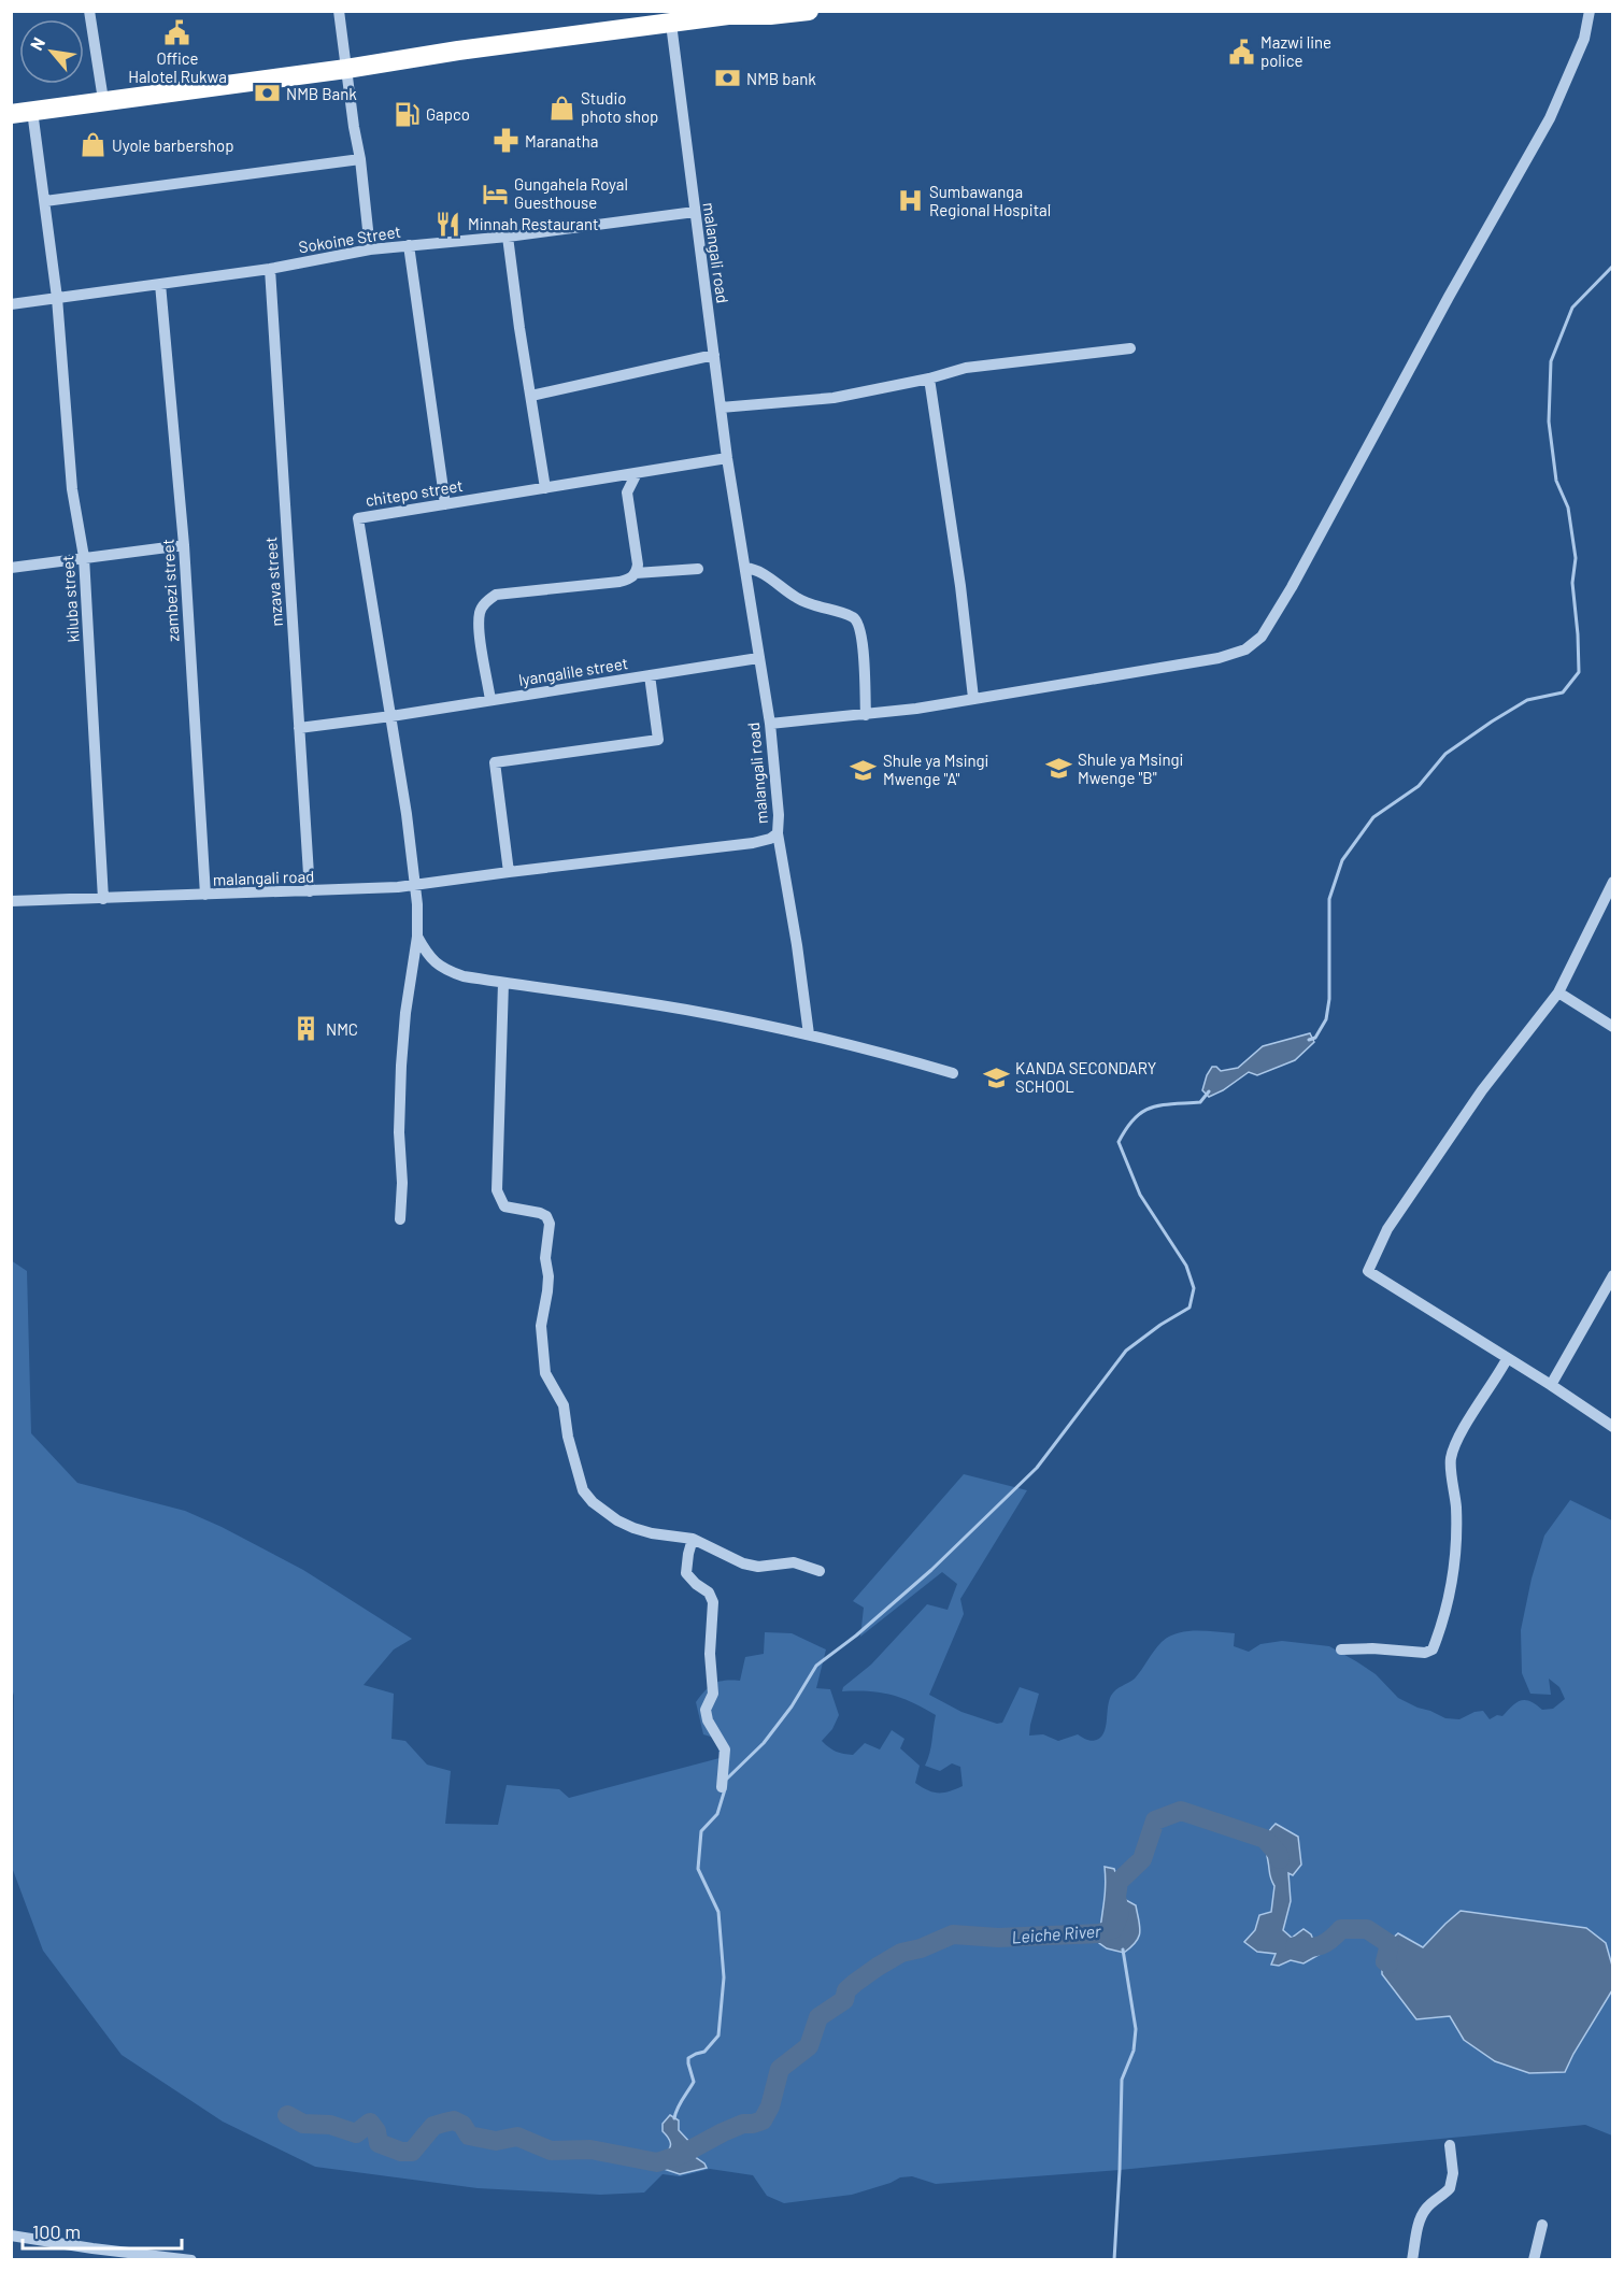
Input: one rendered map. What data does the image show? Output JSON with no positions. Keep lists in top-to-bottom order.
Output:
{
  "streets": {
    "street": [
      "Sokoine Street",
      "malangali road",
      "chitepo street",
      "mzava street",
      "zambezi street",
      "kiluba street",
      "lyangalile street"
    ]
  },
  "crossings": [
    ["Sokoine Street", "malangali road"],
    ["Sokoine Street", "mzava street"],
    ["Sokoine Street", "zambezi street"],
    ["Sokoine Street", "kiluba street"],
    ["malangali road", "chitepo street"],
    ["malangali road", "mzava street"],
    ["malangali road", "zambezi street"],
    ["malangali road", "kiluba street"],
    ["malangali road", "lyangalile street"],
    ["chitepo street", "lyangalile street"],
    ["mzava street", "lyangalile street"]
  ],
  "water": ["Leiche River"],
  "places": {
    "public building": ["Office Halotel Rukwa", "Mazwi line police"],
    "bank": ["NMB bank", "NMB Bank"],
    "shop": ["Studio photo shop", "Uyole barbershop"],
    "fuel station": ["Gapco"],
    "pharmacy": ["Maranatha"],
    "hotel": ["Gungahela Royal Guesthouse"],
    "hospital": ["Sumbawanga Regional Hospital"],
    "restaurant": ["Minnah Restaurant"],
    "school or university": ["Shule ya Msingi Mwenge \"B\"", "Shule ya Msingi Mwenge \"A\"", "KANDA SECONDARY SCHOOL"],
    "building": ["NMC"]
  },
  "scale_bar": "100 m",
  "north": "top left"
}
